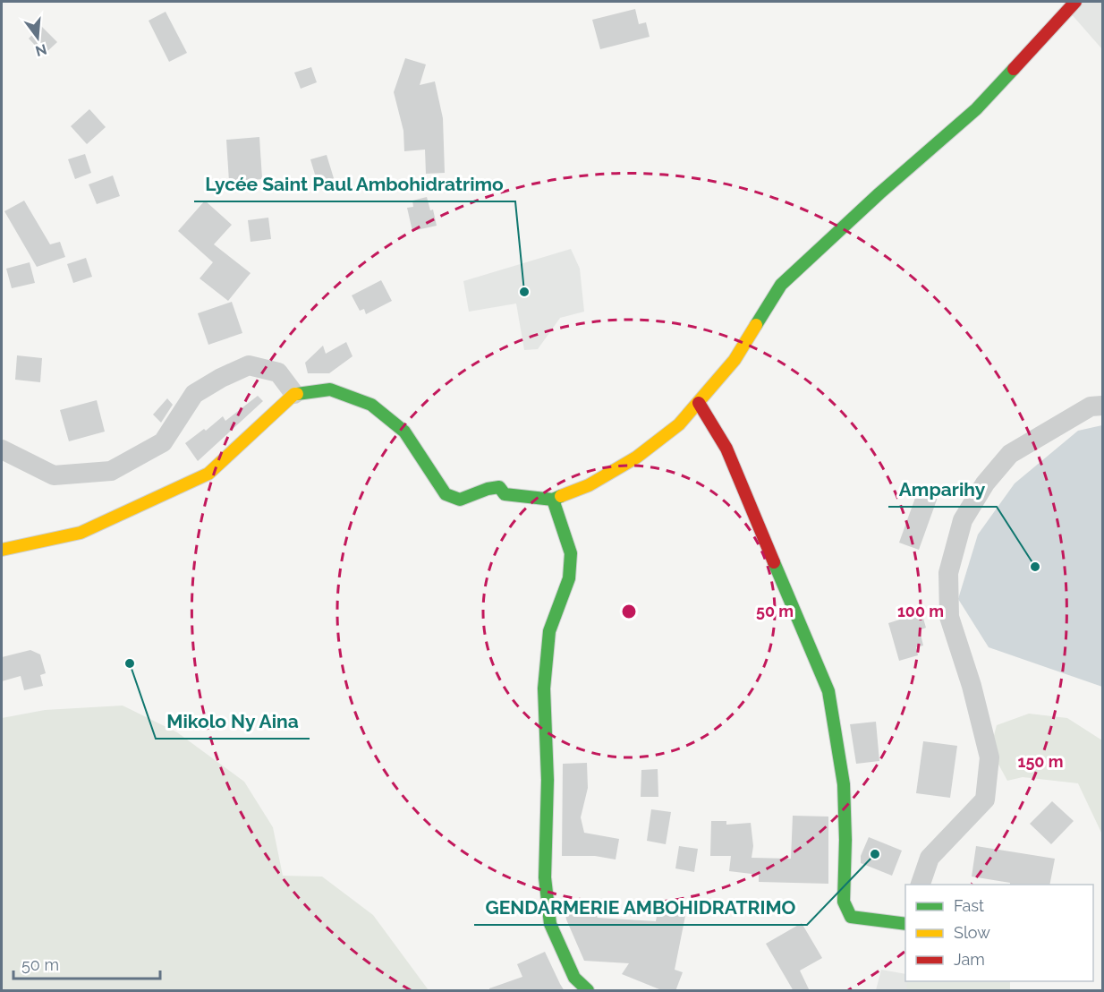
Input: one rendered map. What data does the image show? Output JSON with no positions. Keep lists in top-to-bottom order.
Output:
{
  "places": [
    "Lycée Saint Paul Ambohidratrimo",
    "Amparihy",
    "Mikolo Ny Aina",
    "GENDARMERIE AMBOHIDRATRIMO"
  ],
  "legend": ["Fast", "Slow", "Jam"],
  "scale_bar": "50 m",
  "north": "bottom",
  "rings": ["50 m", "100 m", "150 m"]
}
